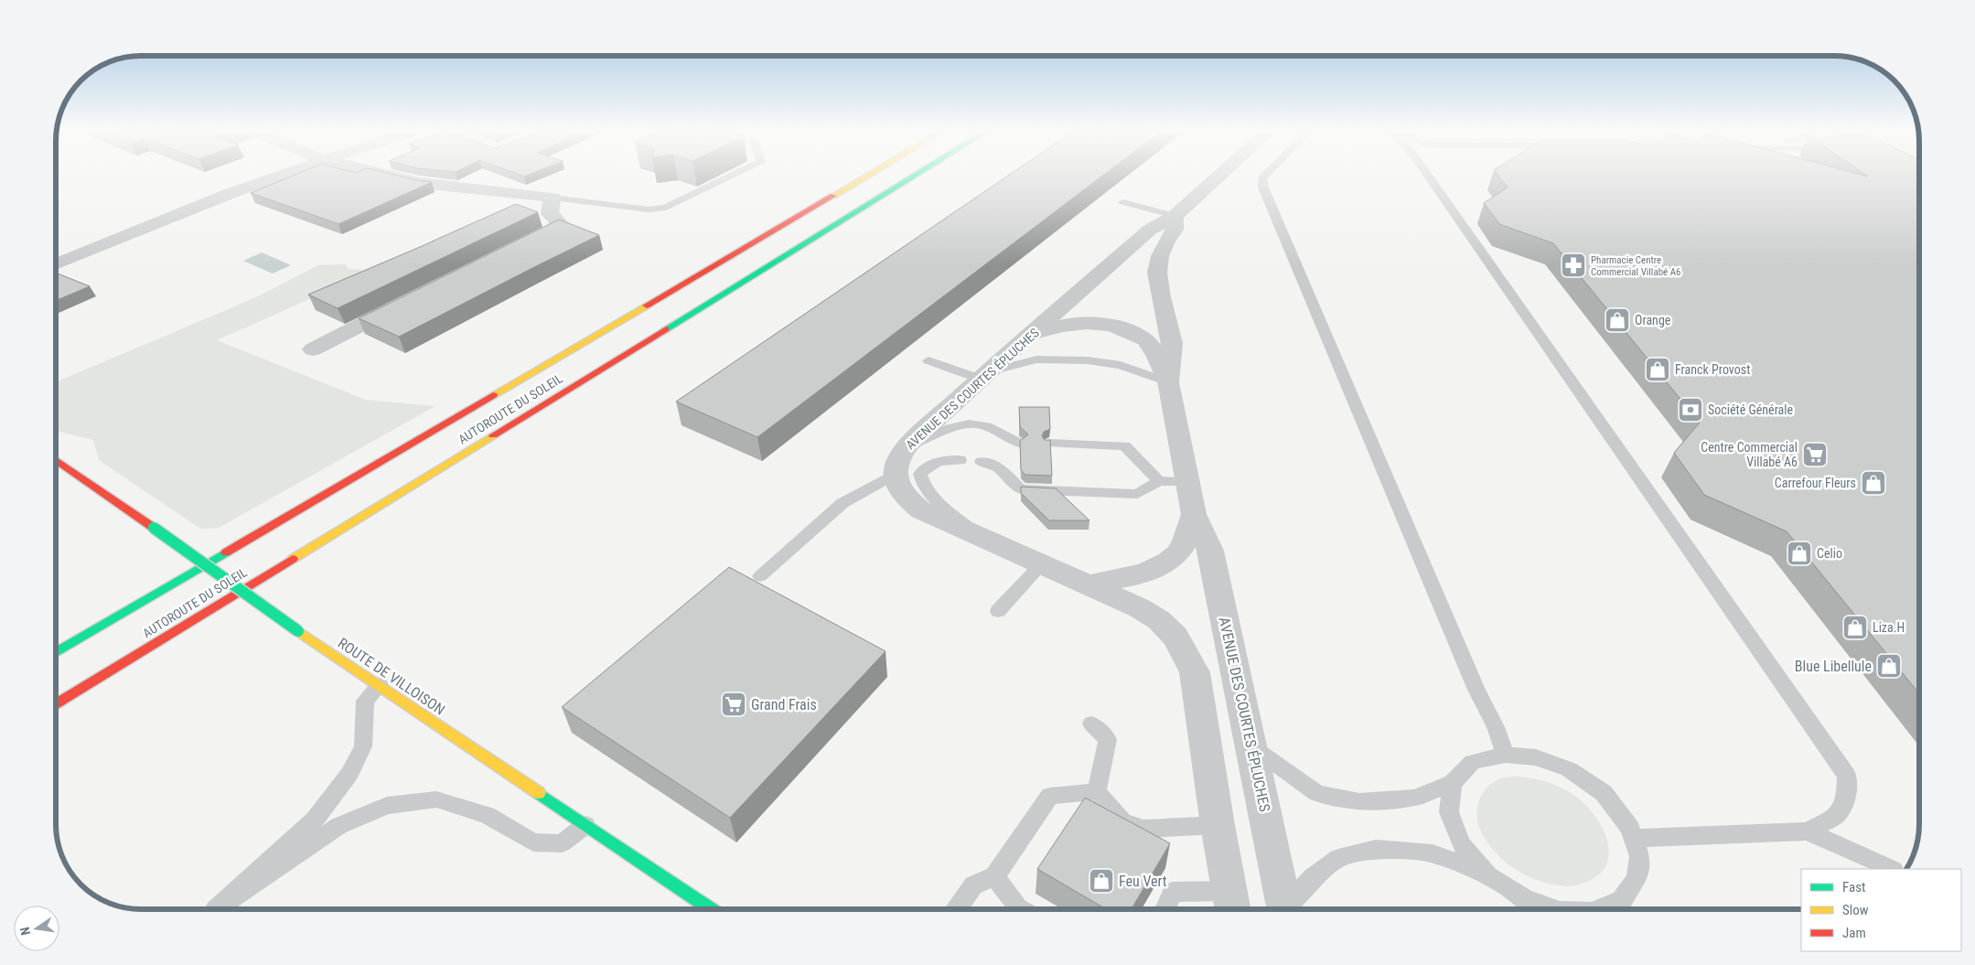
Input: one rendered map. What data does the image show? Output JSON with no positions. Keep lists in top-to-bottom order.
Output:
{
  "streets": {
    "main road": ["AUTOROUTE DU SOLEIL", "ROUTE DE VILLOISON"],
    "street": ["AVENUE DES COURTES ÉPLUCHES"]
  },
  "places": {
    "pharmacy": ["Pharmacie Centre Commercial Villabé A6"],
    "shop": [
      "Orange",
      "Franck Provost",
      "Carrefour Fleurs",
      "Celio",
      "Liza.H",
      "Blue Libellule",
      "Feu Vert"
    ],
    "bank": ["Société Générale"],
    "supermarket": ["Centre Commercial Villabé A6", "Grand Frais"]
  },
  "legend": ["Fast", "Slow", "Jam"],
  "north": "left"
}
